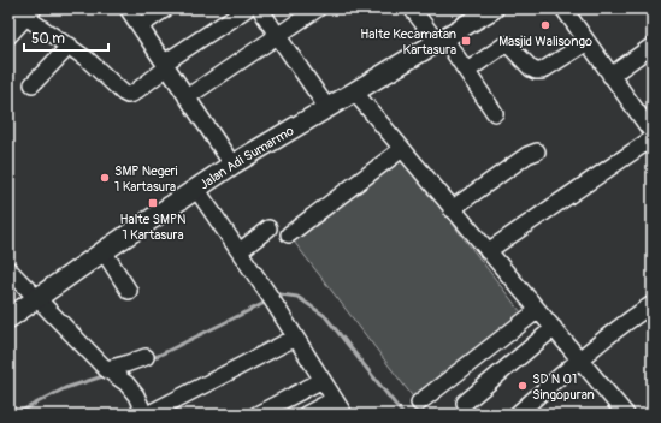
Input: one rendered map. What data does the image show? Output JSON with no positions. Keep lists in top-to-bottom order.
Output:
{
  "streets": {
    "main road": ["Jalan Adi Sumarmo"]
  },
  "places": {
    "other": ["Masjid Walisongo", "SMP Negeri 1 Kartasura", "SD N 01 Singopuran"],
    "transit": ["Halte Kecamatan Kartasura", "Halte SMPN 1 Kartasura"]
  },
  "scale_bar": "50 m"
}
